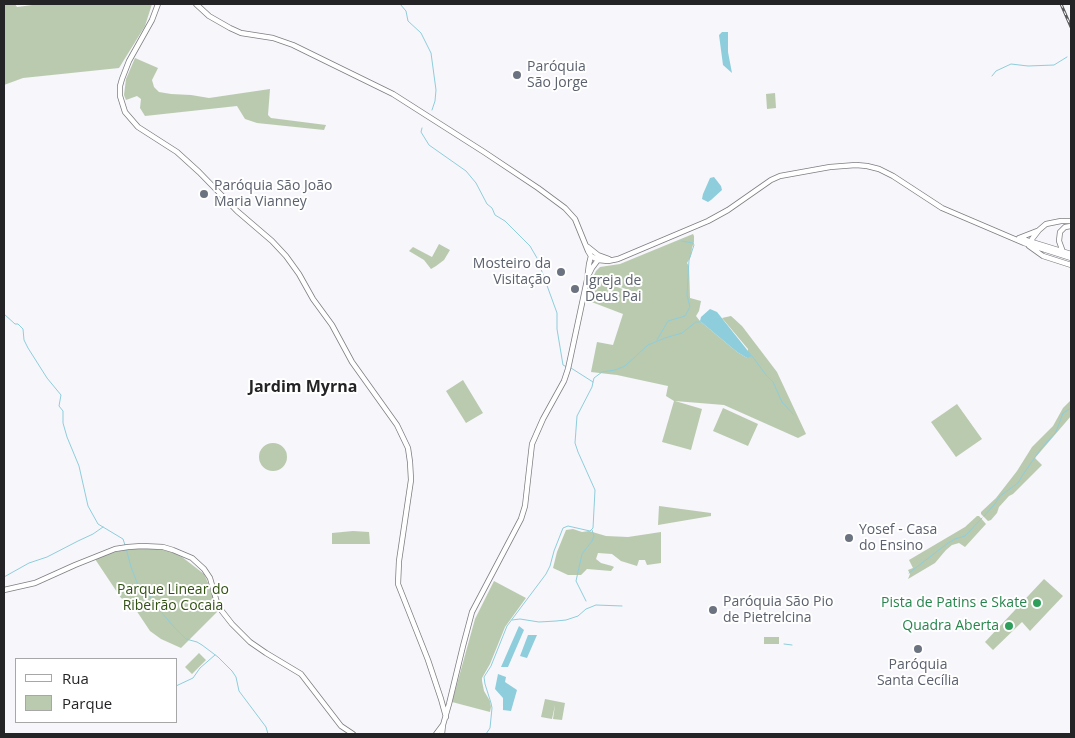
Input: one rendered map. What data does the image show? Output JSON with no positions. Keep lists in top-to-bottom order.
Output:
{
  "districts": ["Jardim Myrna"],
  "parks": ["Parque Linear do Ribeirão Cocaia"],
  "places": [
    "Paróquia São Jorge",
    "Paróquia São João Maria Vianney",
    "Mosteiro da Visitação",
    "Igreja de Deus Pai",
    "Yosef - Casa do Ensino",
    "Pista de Patins e Skate",
    "Paróquia São Pio de Pietrelcina",
    "Quadra Aberta",
    "Paróquia Santa Cecília"
  ],
  "legend": ["Rua", "Parque"]
}
